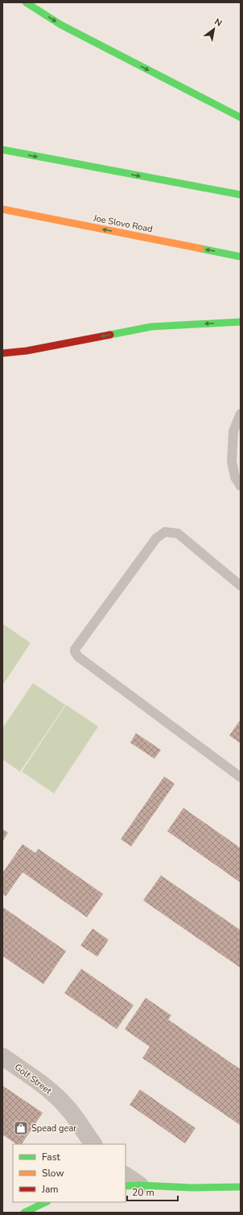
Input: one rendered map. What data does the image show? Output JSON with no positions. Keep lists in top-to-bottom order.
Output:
{
  "streets": {
    "main road": ["Joe Slovo Road"],
    "street": ["Golf Street"]
  },
  "places": {
    "shop": ["Spead gear"]
  },
  "legend": ["Fast", "Slow", "Jam"],
  "scale_bar": "20 m",
  "north": "top right"
}
